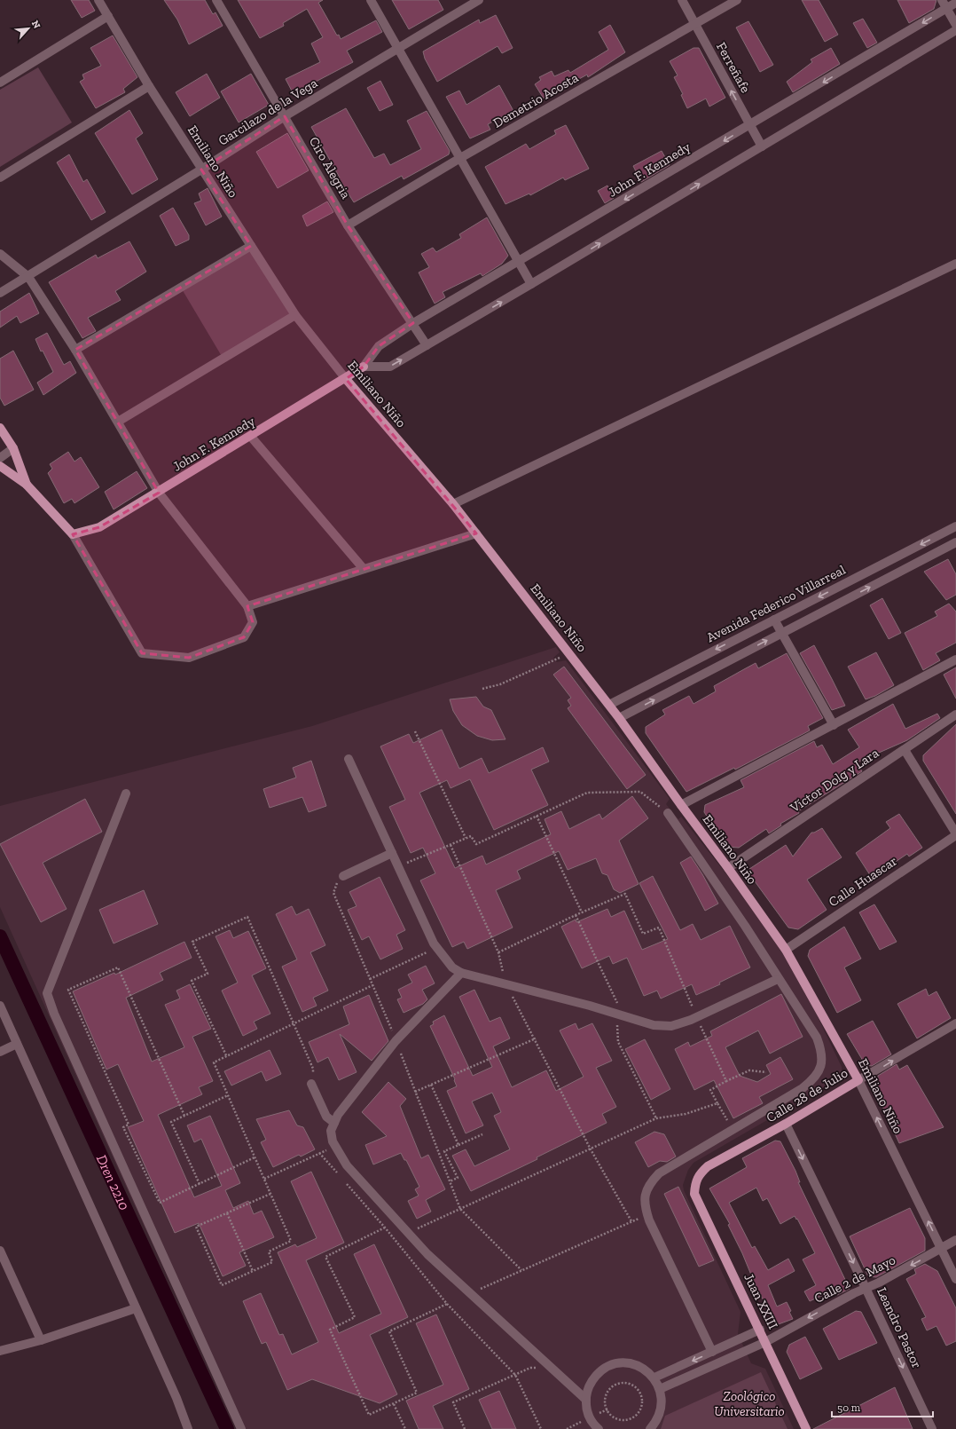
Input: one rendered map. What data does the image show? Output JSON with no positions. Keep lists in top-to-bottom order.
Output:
{
  "streets": {
    "main road": [
      "Emiliano Niño",
      "John F. Kennedy",
      "Calle 28 de Julio",
      "Juan XXIII"
    ],
    "street": [
      "Ferreñafe",
      "Demetrio Acosta",
      "Garcilazo de la Vega",
      "Ciro Alegria",
      "Avenida Federico Villarreal",
      "Víctor Dolg y Lara",
      "Calle Huascar",
      "Calle 2 de Mayo",
      "Leandro Pastor"
    ]
  },
  "crossings": [
    ["Ferreñafe", "Demetrio Acosta"],
    ["Ferreñafe", "John F. Kennedy"],
    ["Demetrio Acosta", "Ciro Alegria"],
    ["Garcilazo de la Vega", "Emiliano Niño"],
    ["Garcilazo de la Vega", "Ciro Alegria"],
    ["Emiliano Niño", "John F. Kennedy"],
    ["Emiliano Niño", "Avenida Federico Villarreal"],
    ["Emiliano Niño", "Víctor Dolg y Lara"],
    ["Emiliano Niño", "Calle Huascar"],
    ["Emiliano Niño", "Calle 28 de Julio"],
    ["Emiliano Niño", "Calle 2 de Mayo"],
    ["Ciro Alegria", "John F. Kennedy"],
    ["Calle 28 de Julio", "Juan XXIII"],
    ["Calle 28 de Julio", "Leandro Pastor"],
    ["Calle 2 de Mayo", "Juan XXIII"],
    ["Calle 2 de Mayo", "Leandro Pastor"]
  ],
  "one_way": [
    "Ferreñafe",
    "Calle 28 de Julio",
    "Calle 2 de Mayo",
    "Leandro Pastor"
  ],
  "water": ["Dren 2210"],
  "parks": ["Zoológico Universitario"],
  "scale_bar": "50 m",
  "north": "top right"
}
